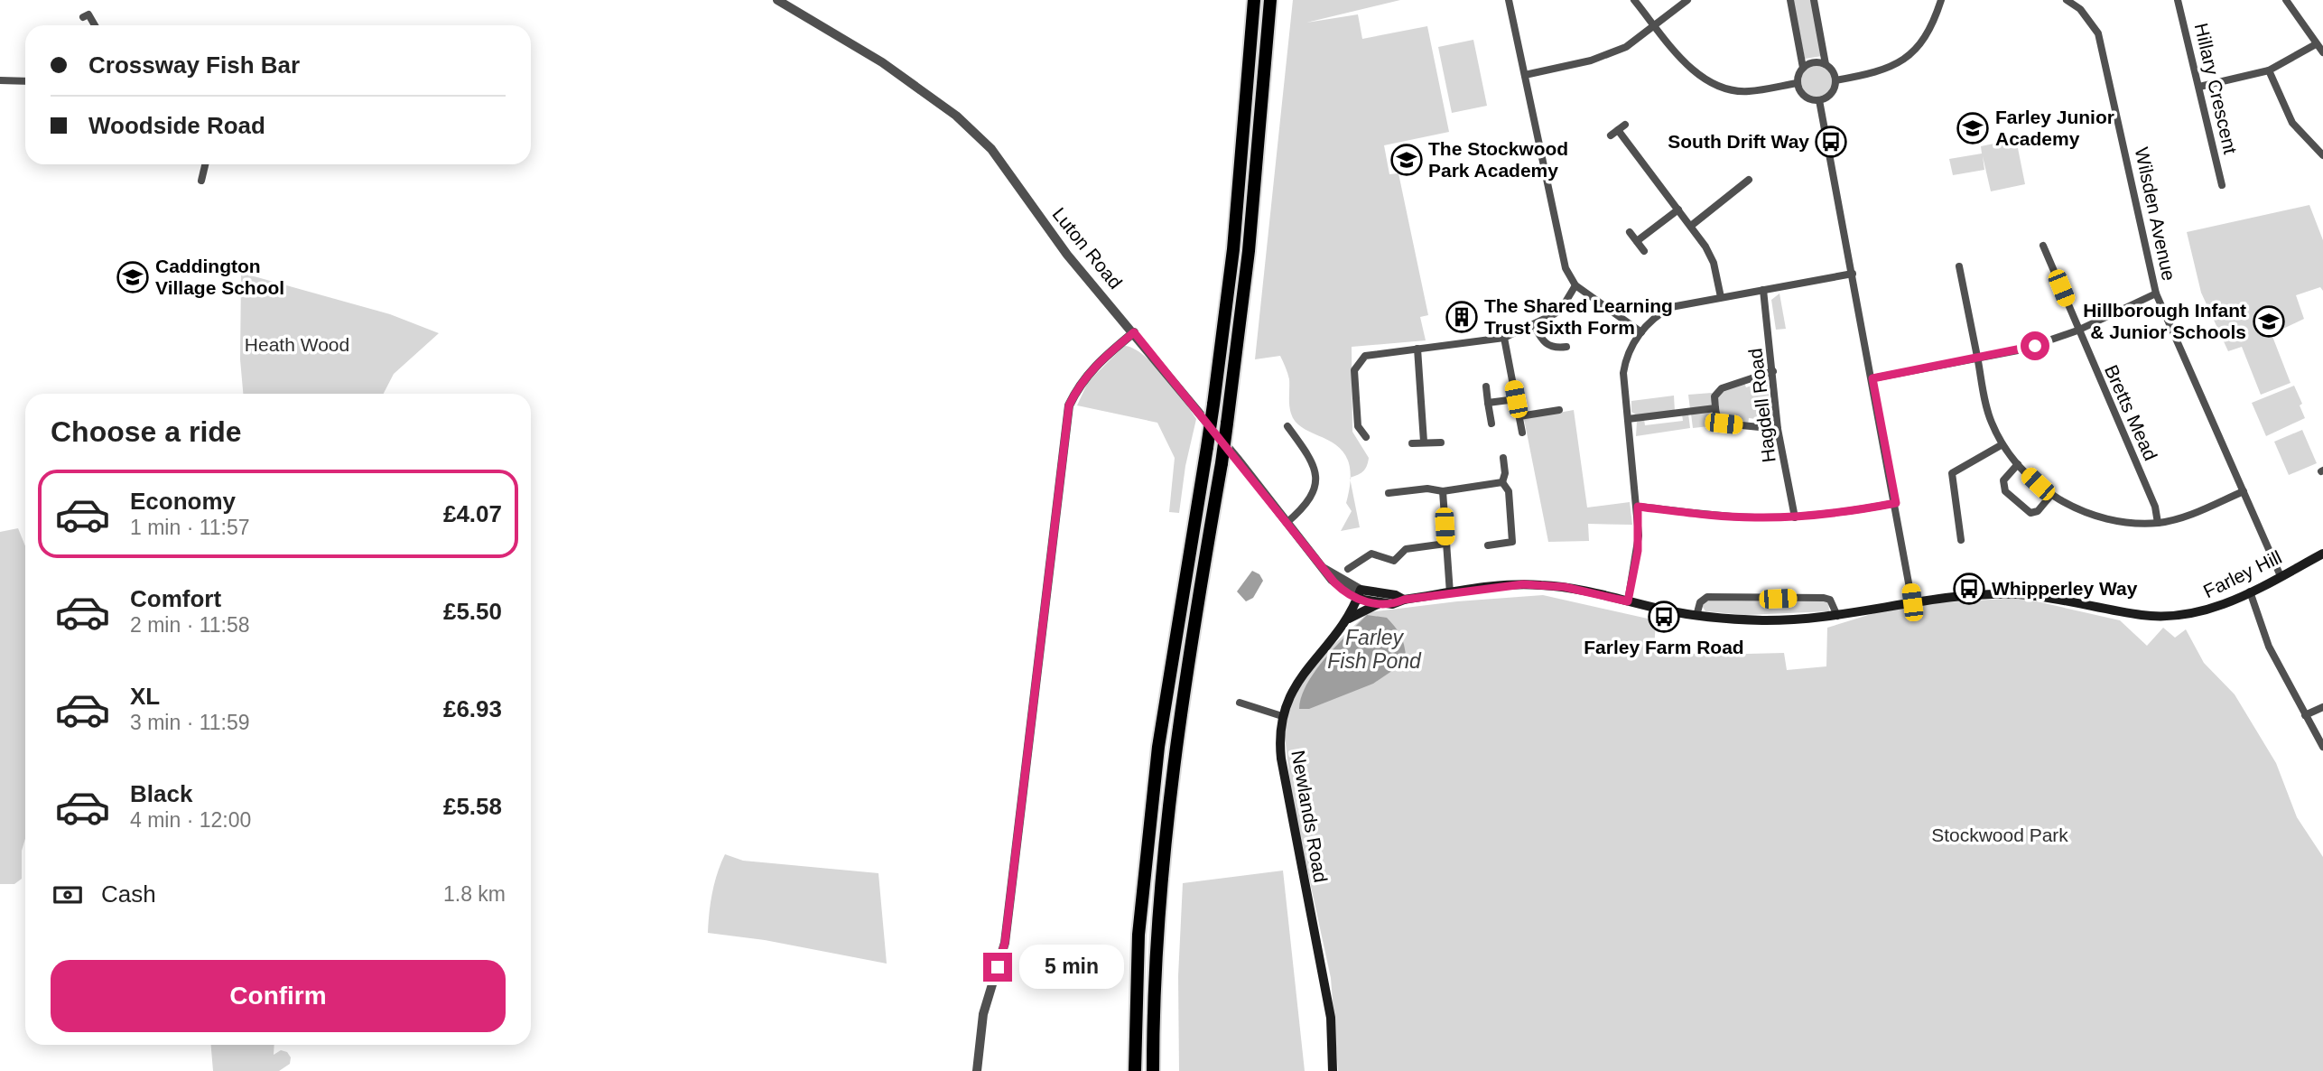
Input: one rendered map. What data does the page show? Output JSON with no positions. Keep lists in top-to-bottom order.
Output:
{
  "streets": {
    "main road": ["Farley Hill", "Newlands Road"],
    "street": [
      "Hillary Crescent",
      "Wilsden Avenue",
      "Luton Road",
      "Hagdell Road",
      "Bretts Mead"
    ]
  },
  "crossings": [
    ["Wilsden Avenue", "Farley Hill"],
    ["Luton Road", "Farley Hill"],
    ["Luton Road", "Newlands Road"],
    ["Farley Hill", "Newlands Road"]
  ],
  "water": ["Farley Fish Pond"],
  "parks": ["Heath Wood", "Stockwood Park"],
  "places": {
    "school or university": [
      "Farley Junior Academy",
      "The Stockwood Park Academy",
      "Caddington Village School",
      "Hillborough Infant & Junior Schools"
    ],
    "bus stop": ["South Drift Way", "Whipperley Way", "Farley Farm Road"],
    "building": ["The Shared Learning Trust Sixth Form"]
  },
  "page": {
    "banner": ["Crossway Fish Bar", "Woodside Road"],
    "heading": "Choose a ride",
    "list": [
      {
        "name": "Economy",
        "note": "1 min · 11:57",
        "value": "£4.07"
      },
      {
        "name": "Comfort",
        "note": "2 min · 11:58",
        "value": "£5.50"
      },
      {
        "name": "XL",
        "note": "3 min · 11:59",
        "value": "£6.93"
      },
      {
        "name": "Black",
        "note": "4 min · 12:00",
        "value": "£5.58"
      }
    ],
    "pay": ["Cash", "1.8 km"],
    "bubble": "5 min",
    "buttons": "Confirm"
  }
}
